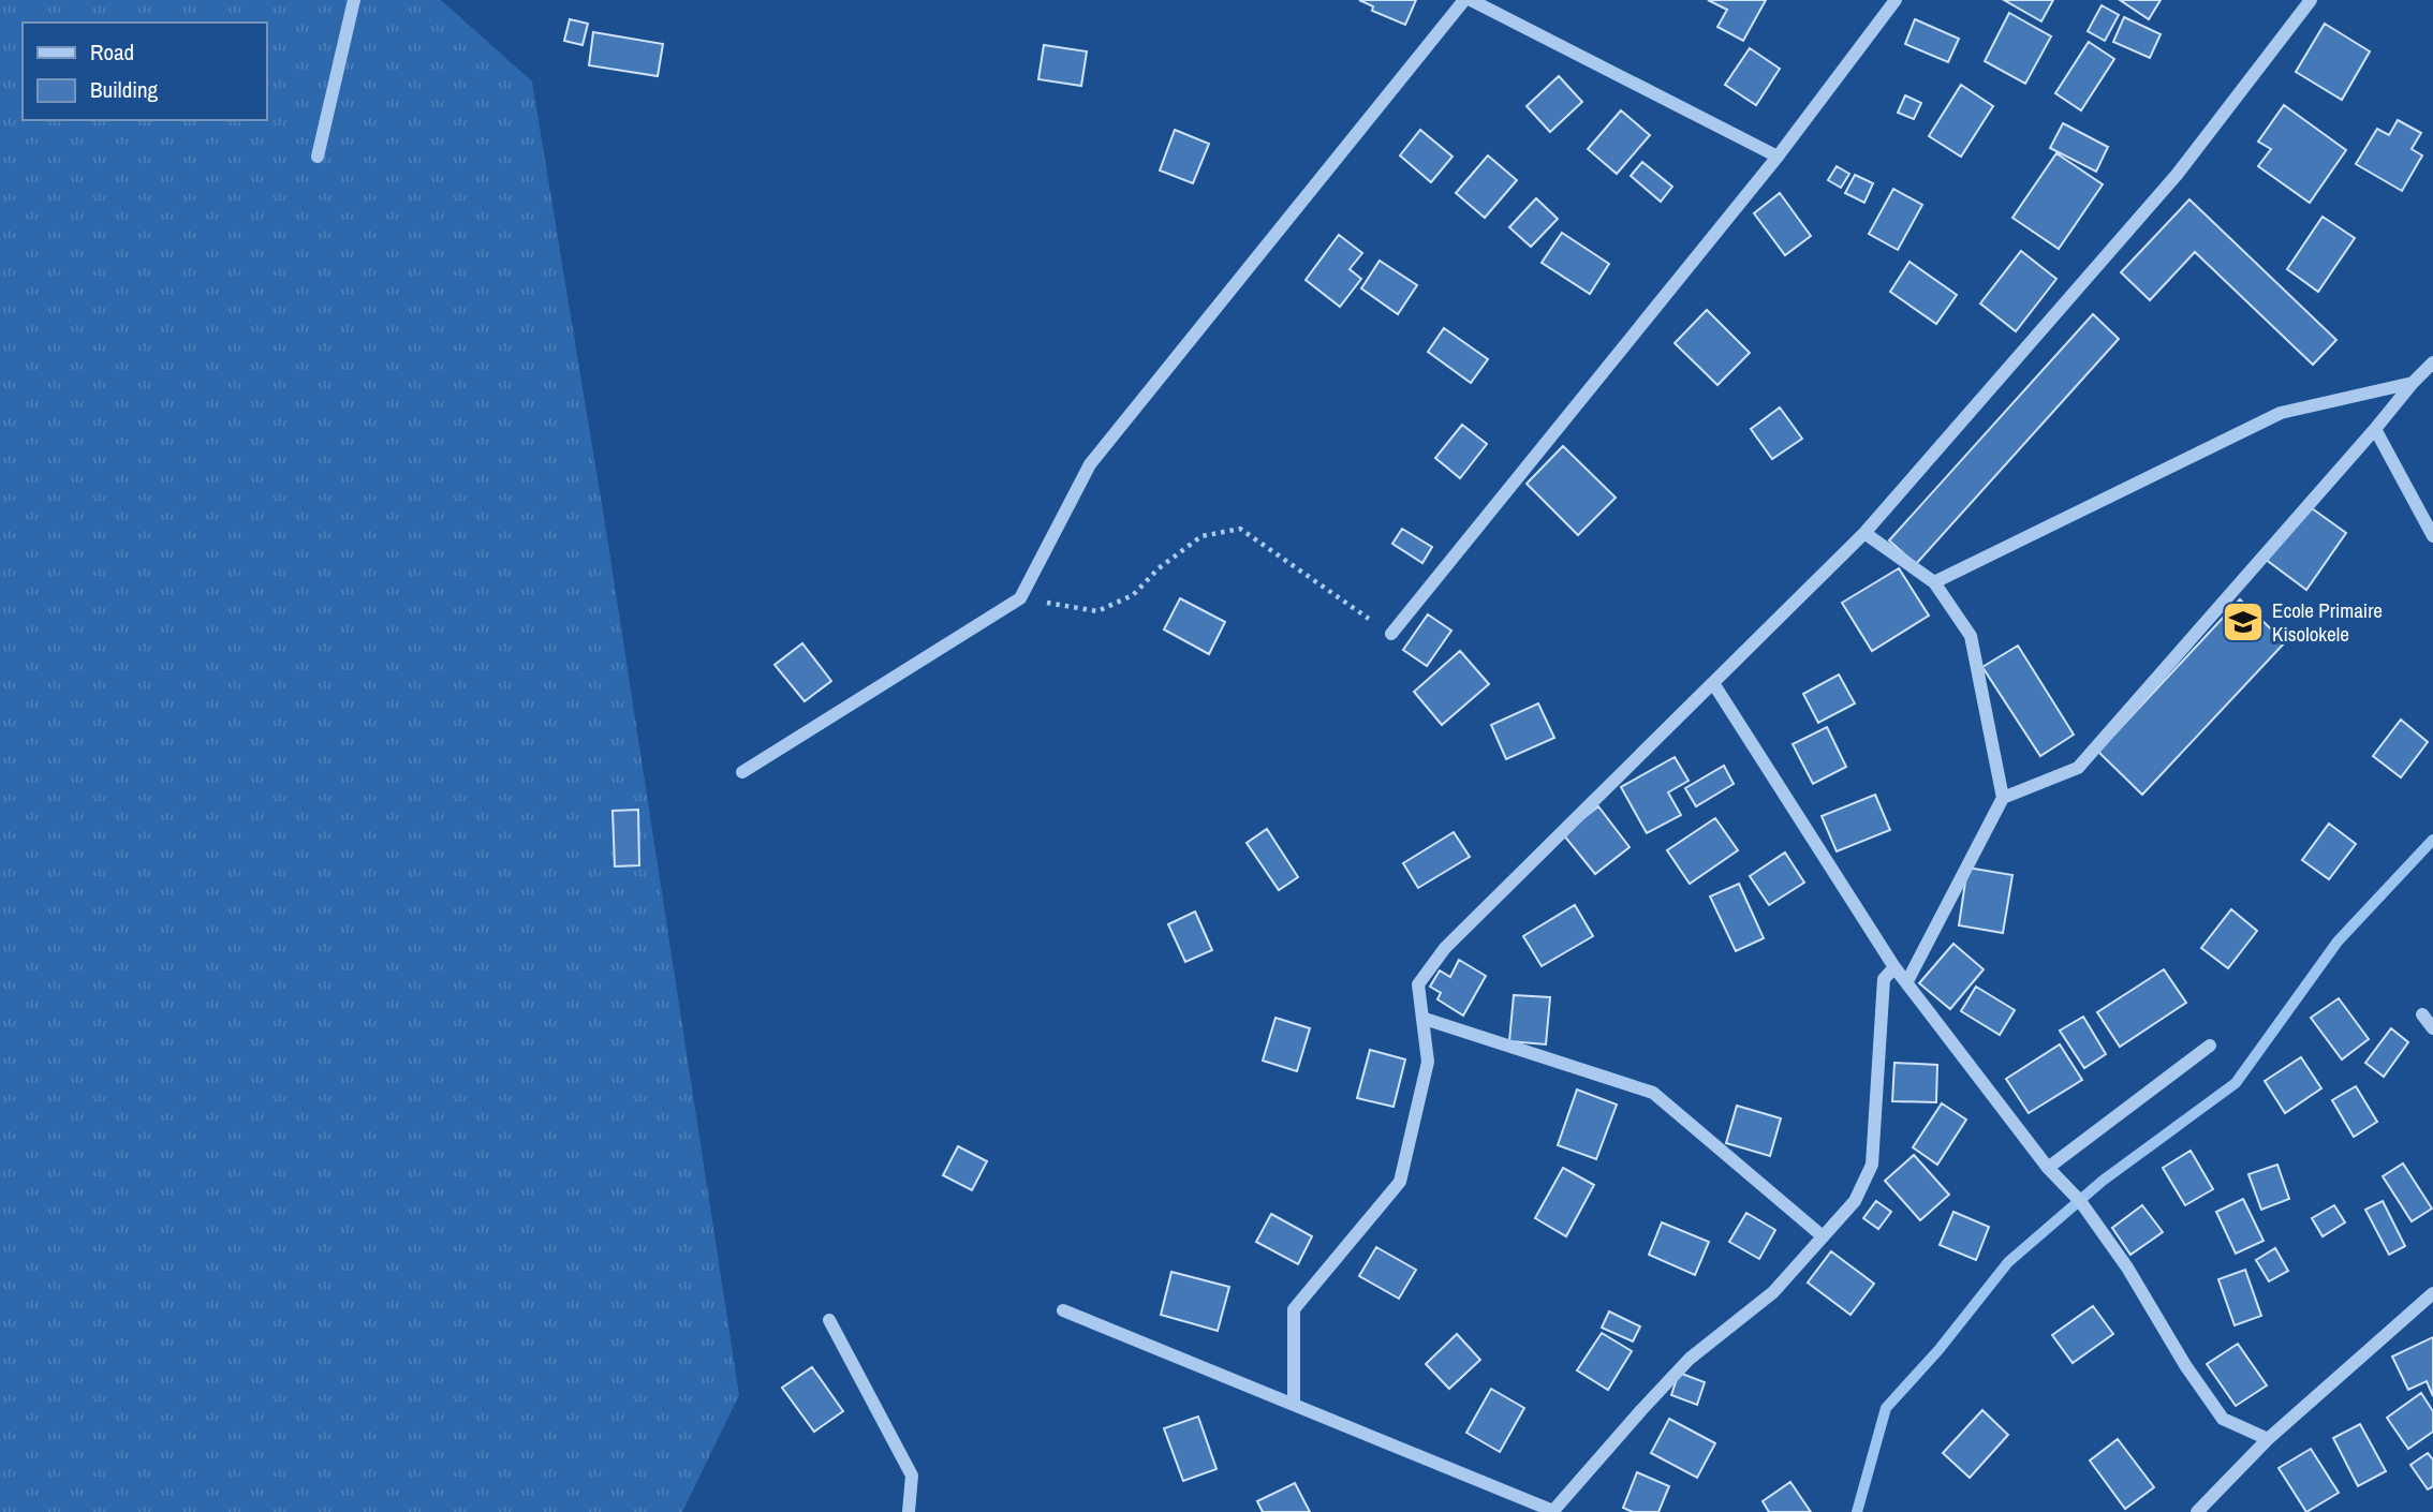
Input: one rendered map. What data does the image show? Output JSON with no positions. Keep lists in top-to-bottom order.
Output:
{
  "places": {
    "school or university": ["Ecole Primaire Kisolokele"]
  },
  "legend": ["Road", "Building"]
}
